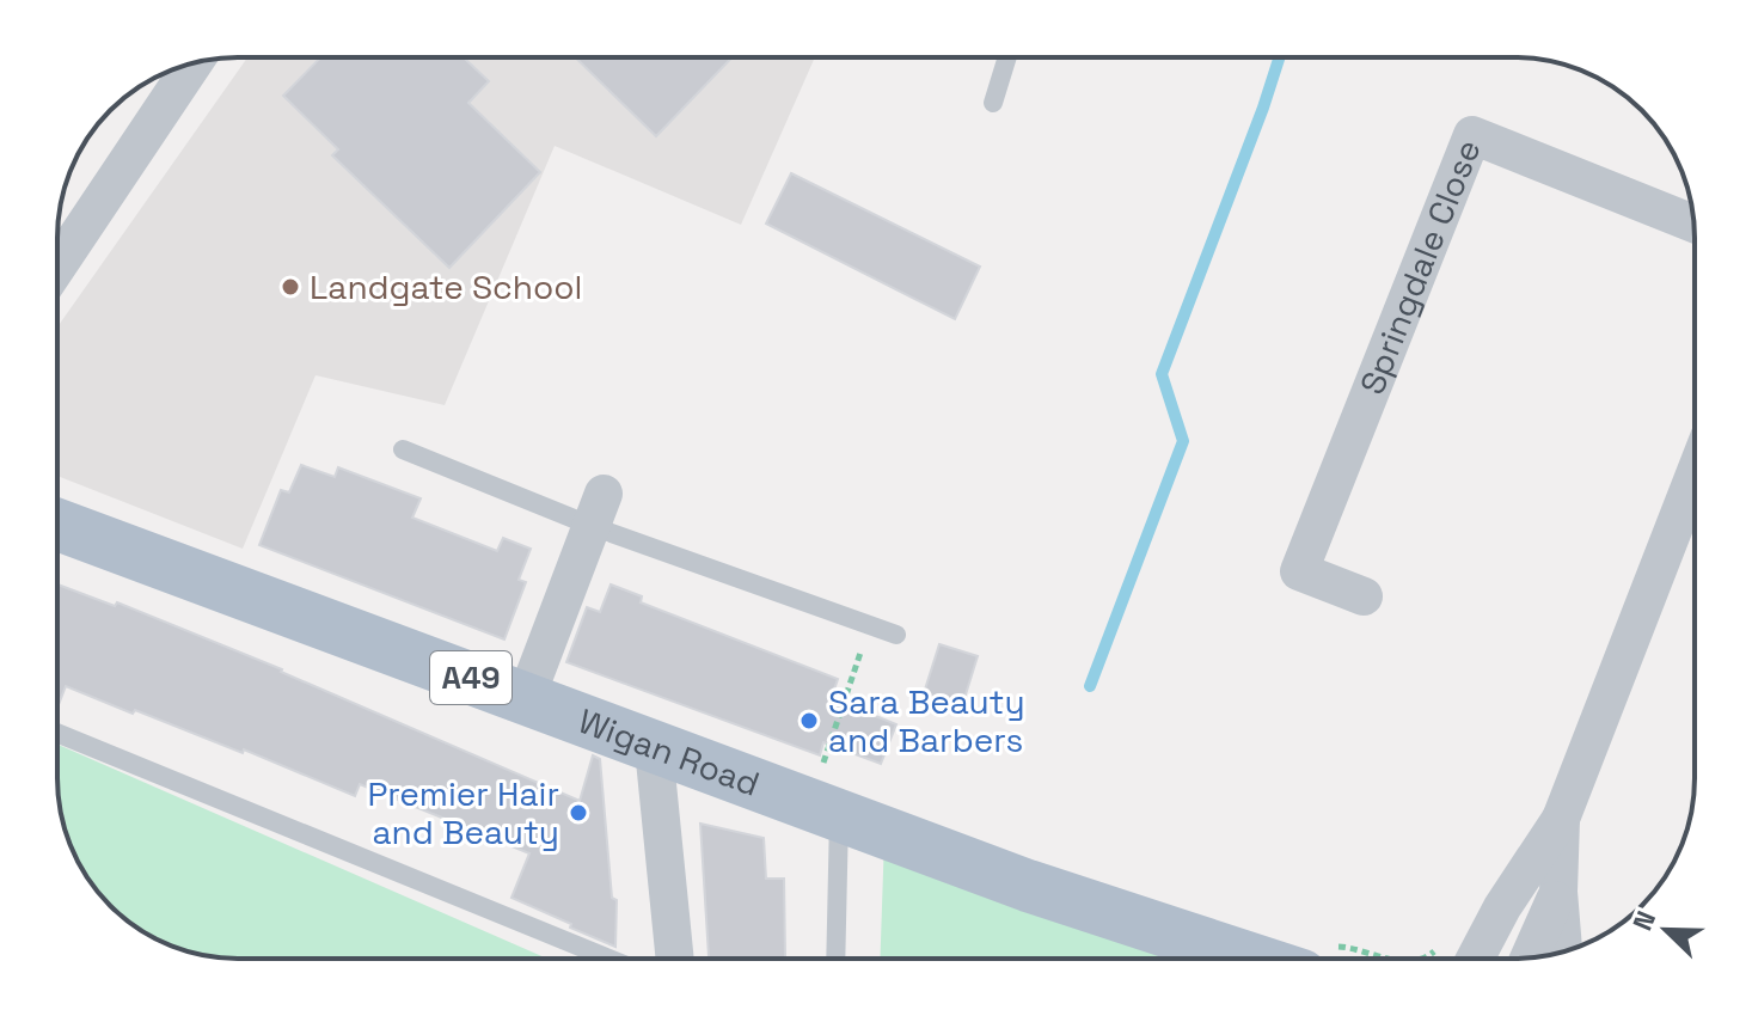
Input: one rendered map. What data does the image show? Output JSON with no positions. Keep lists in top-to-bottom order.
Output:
{
  "streets": {
    "main road": ["A49", "Wigan Road"],
    "street": ["Springdale Close"]
  },
  "places": ["Landgate School", "Sara Beauty and Barbers", "Premier Hair and Beauty"],
  "north": "top left"
}
